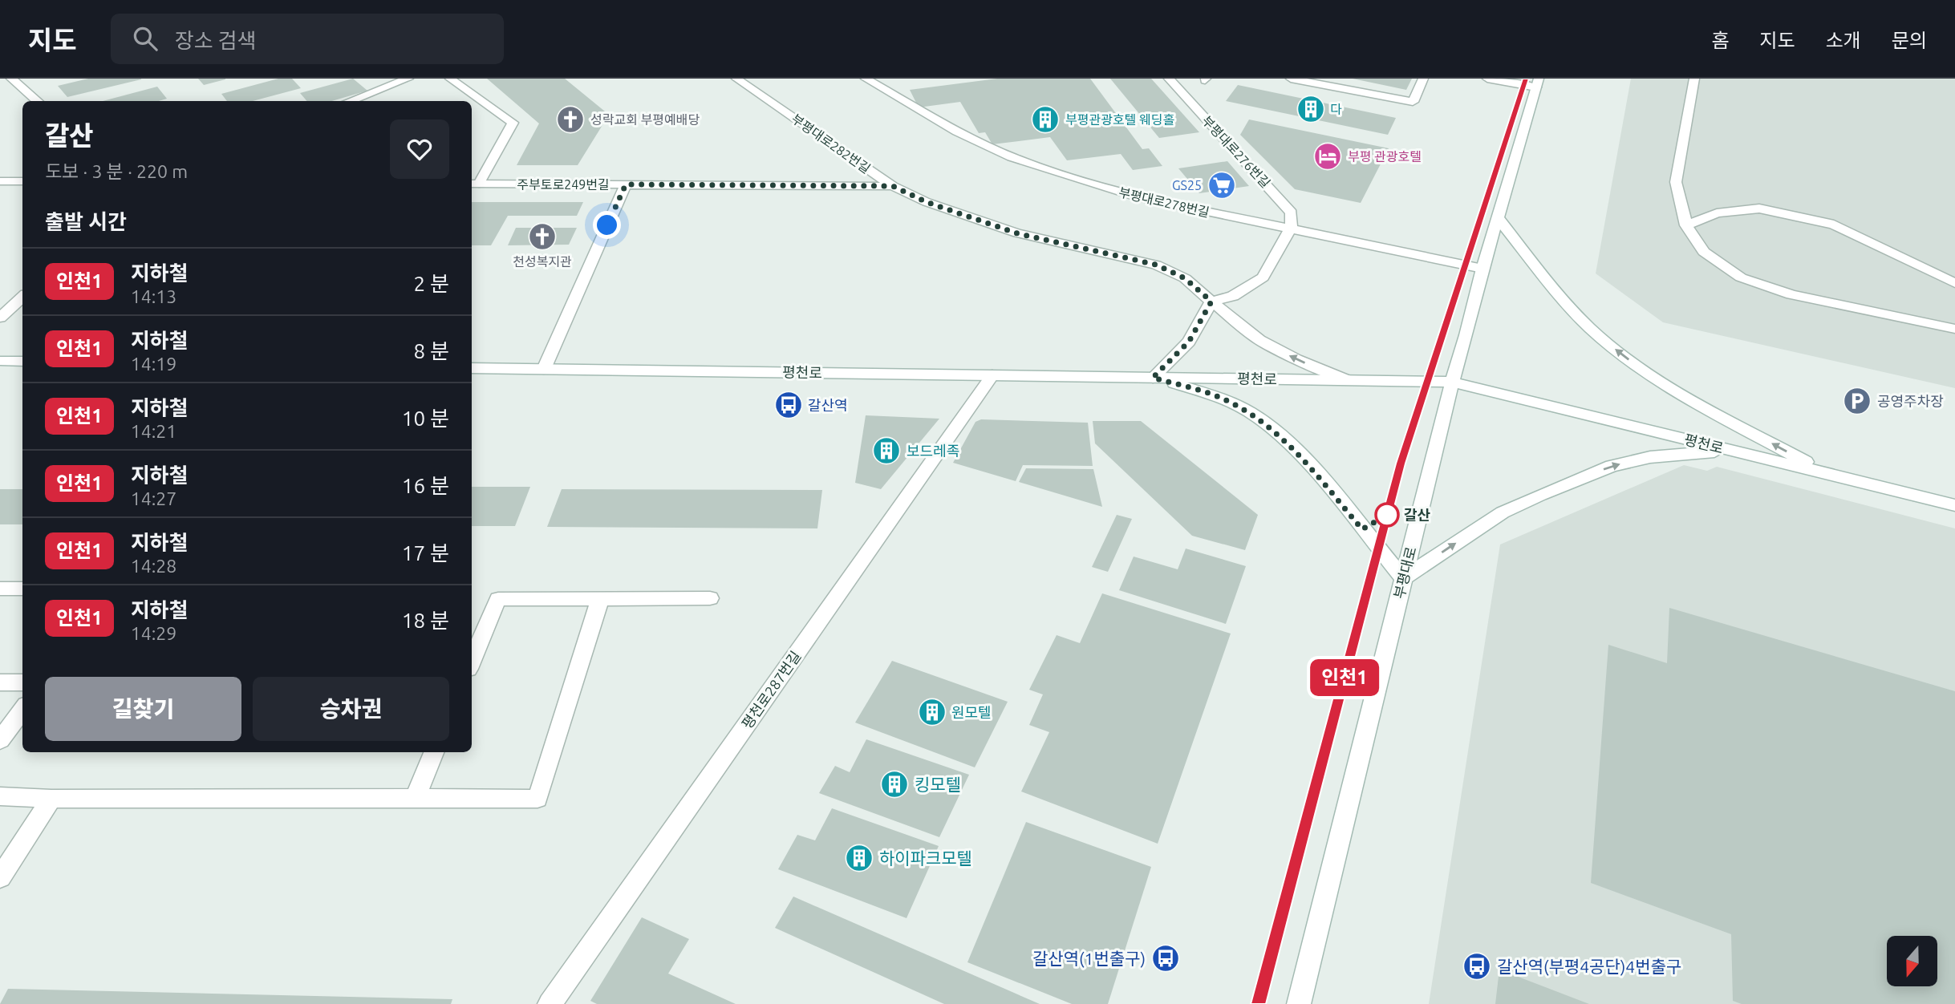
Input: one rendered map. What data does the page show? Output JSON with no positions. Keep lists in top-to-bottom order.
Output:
{
  "streets": {
    "street": [
      "부평대로282번길",
      "부평대로276번길",
      "주부토로249번길",
      "부평대로278번길",
      "평천로",
      "부평대로",
      "평천로287번길"
    ]
  },
  "crossings": [
    ["부평대로282번길", "주부토로249번길"],
    ["부평대로282번길", "평천로"],
    ["부평대로276번길", "부평대로278번길"],
    ["부평대로278번길", "부평대로"],
    ["평천로", "부평대로"],
    ["평천로", "평천로287번길"]
  ],
  "places": {
    "building": [
      "다",
      "부평관광호텔 웨딩홀",
      "보드레족",
      "원모텔",
      "킹모텔",
      "하이파크모텔"
    ],
    "church": ["성락교회 부평예배당", "천성복지관"],
    "hotel": ["부평 관광호텔"],
    "supermarket": ["GS25"],
    "parking": ["공영주차장"],
    "bus stop": ["갈산역", "갈산역(1번출구)", "갈산역(부평4공단)4번출구"],
    "other": ["갈산"]
  },
  "lines": ["metro line 인천1"],
  "north": "bottom",
  "page": {
    "header": "지도",
    "search": "장소 검색",
    "nav": [
      "홈",
      "지도",
      "소개",
      "문의"
    ],
    "on_map": "인천1",
    "heading": [
      ["갈산", "도보 · 3 분 · 220 m"],
      "출발 시간"
    ],
    "list": [
      {
        "mark": "인천1",
        "name": "지하철",
        "note": "14:13",
        "value": "2 분"
      },
      {
        "mark": "인천1",
        "name": "지하철",
        "note": "14:19",
        "value": "8 분"
      },
      {
        "mark": "인천1",
        "name": "지하철",
        "note": "14:21",
        "value": "10 분"
      },
      {
        "mark": "인천1",
        "name": "지하철",
        "note": "14:27",
        "value": "16 분"
      },
      {
        "mark": "인천1",
        "name": "지하철",
        "note": "14:28",
        "value": "17 분"
      },
      {
        "mark": "인천1",
        "name": "지하철",
        "note": "14:29",
        "value": "18 분"
      }
    ],
    "buttons": ["길찾기", "승차권"]
  }
}
